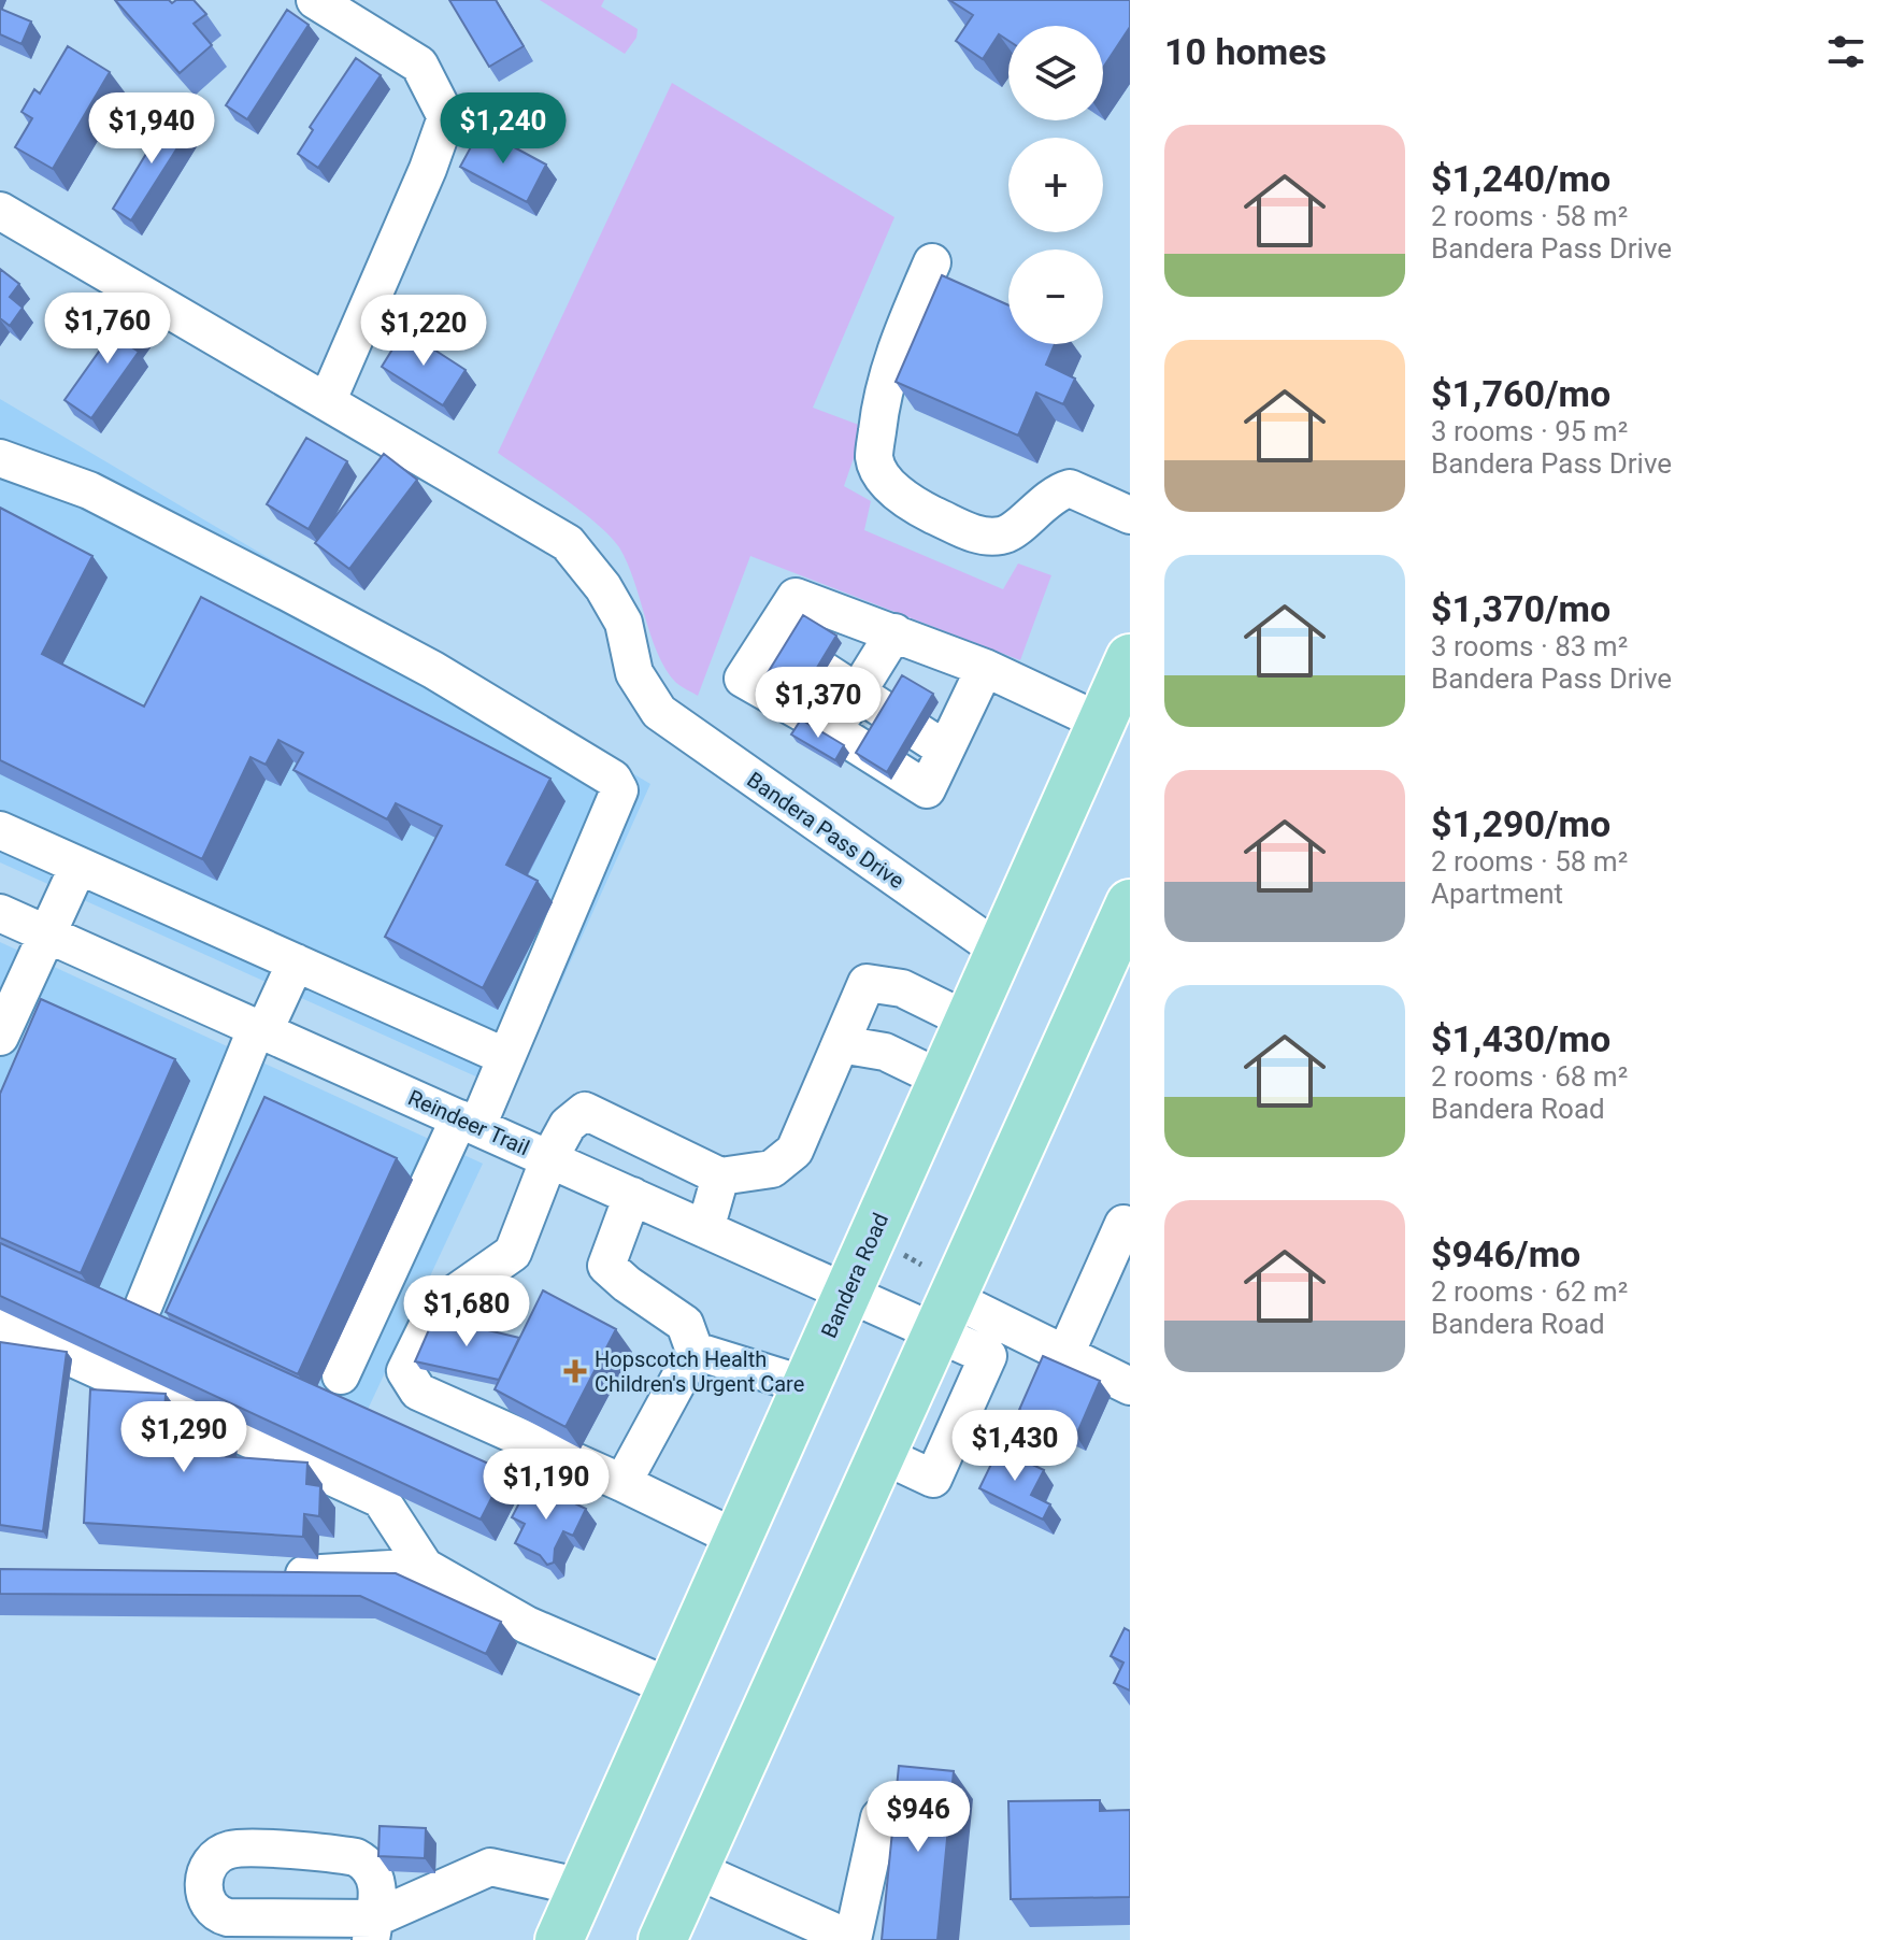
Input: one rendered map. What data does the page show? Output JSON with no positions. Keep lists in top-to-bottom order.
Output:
{
  "streets": {
    "main road": ["Bandera Road"],
    "street": ["Bandera Pass Drive", "Reindeer Trail"]
  },
  "crossings": [
    ["Bandera Pass Drive", "Bandera Road"],
    ["Reindeer Trail", "Bandera Road"]
  ],
  "places": {
    "health": ["Hopscotch Health Children's Urgent Care"]
  },
  "page": {
    "heading": "10 homes",
    "map_buttons": ["+", "−"],
    "price": [
      "$1,940",
      "$1,240",
      "$1,760",
      "$1,220",
      "$1,370",
      "$1,680",
      "$1,290",
      "$1,430",
      "$1,190",
      "$946"
    ],
    "list": [
      {
        "name": "$1,240/mo",
        "note": "2 rooms · 58 m² · Bandera Pass Drive"
      },
      {
        "name": "$1,760/mo",
        "note": "3 rooms · 95 m² · Bandera Pass Drive"
      },
      {
        "name": "$1,370/mo",
        "note": "3 rooms · 83 m² · Bandera Pass Drive"
      },
      {
        "name": "$1,290/mo",
        "note": "2 rooms · 58 m² · Apartment"
      },
      {
        "name": "$1,430/mo",
        "note": "2 rooms · 68 m² · Bandera Road"
      },
      {
        "name": "$946/mo",
        "note": "2 rooms · 62 m² · Bandera Road"
      }
    ]
  }
}
